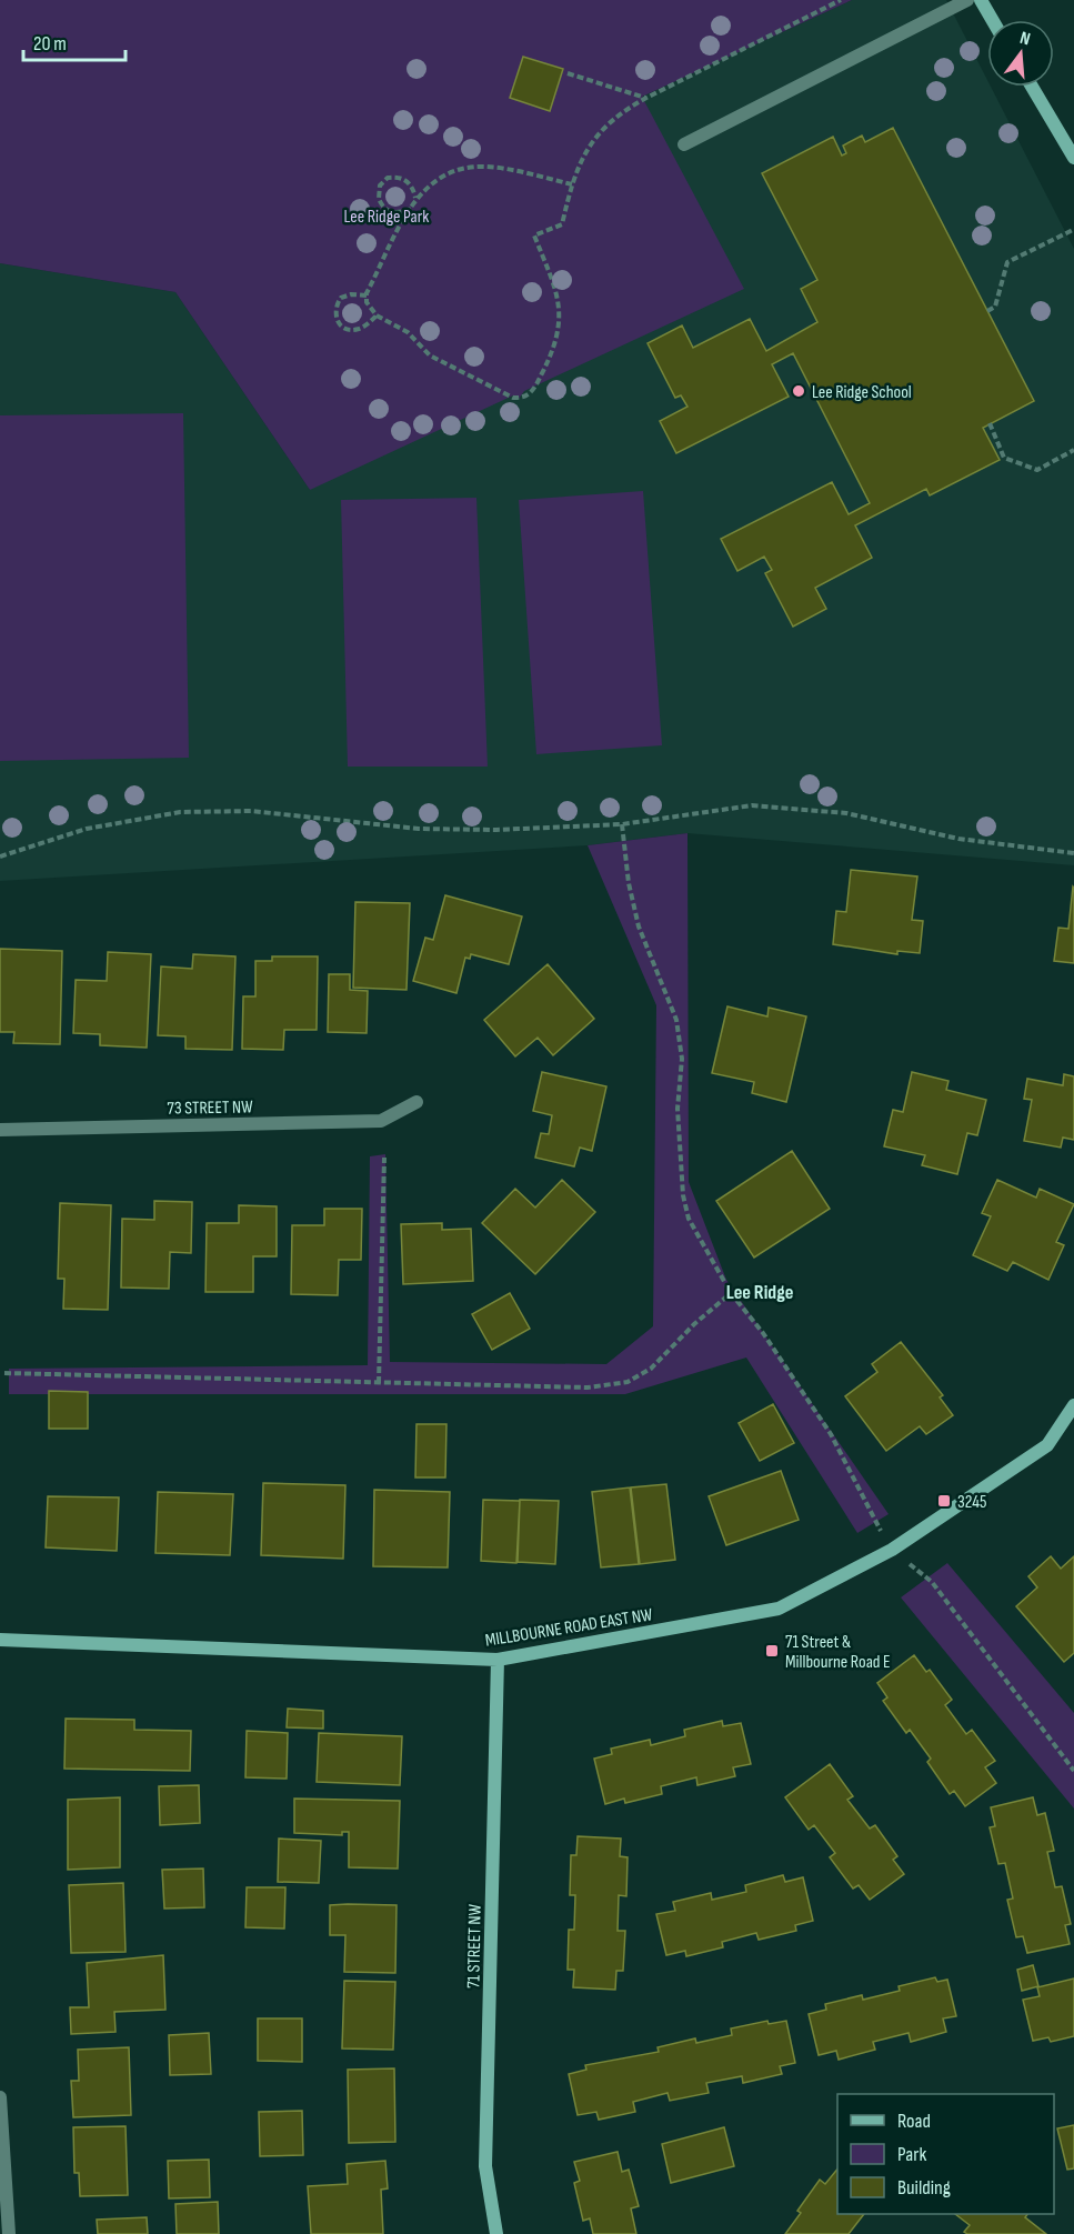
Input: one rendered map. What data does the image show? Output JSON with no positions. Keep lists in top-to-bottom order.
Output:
{
  "streets": {
    "street": ["73 STREET NW", "MILLBOURNE ROAD EAST NW", "71 STREET NW"]
  },
  "crossings": [
    ["MILLBOURNE ROAD EAST NW", "71 STREET NW"]
  ],
  "districts": ["Lee Ridge"],
  "parks": ["Lee Ridge Park"],
  "places": {
    "other": ["Lee Ridge School"],
    "transit": ["3245", "71 Street & Millbourne Road E"]
  },
  "legend": ["Road", "Park", "Building"],
  "scale_bar": "20 m",
  "north": "top"
}
